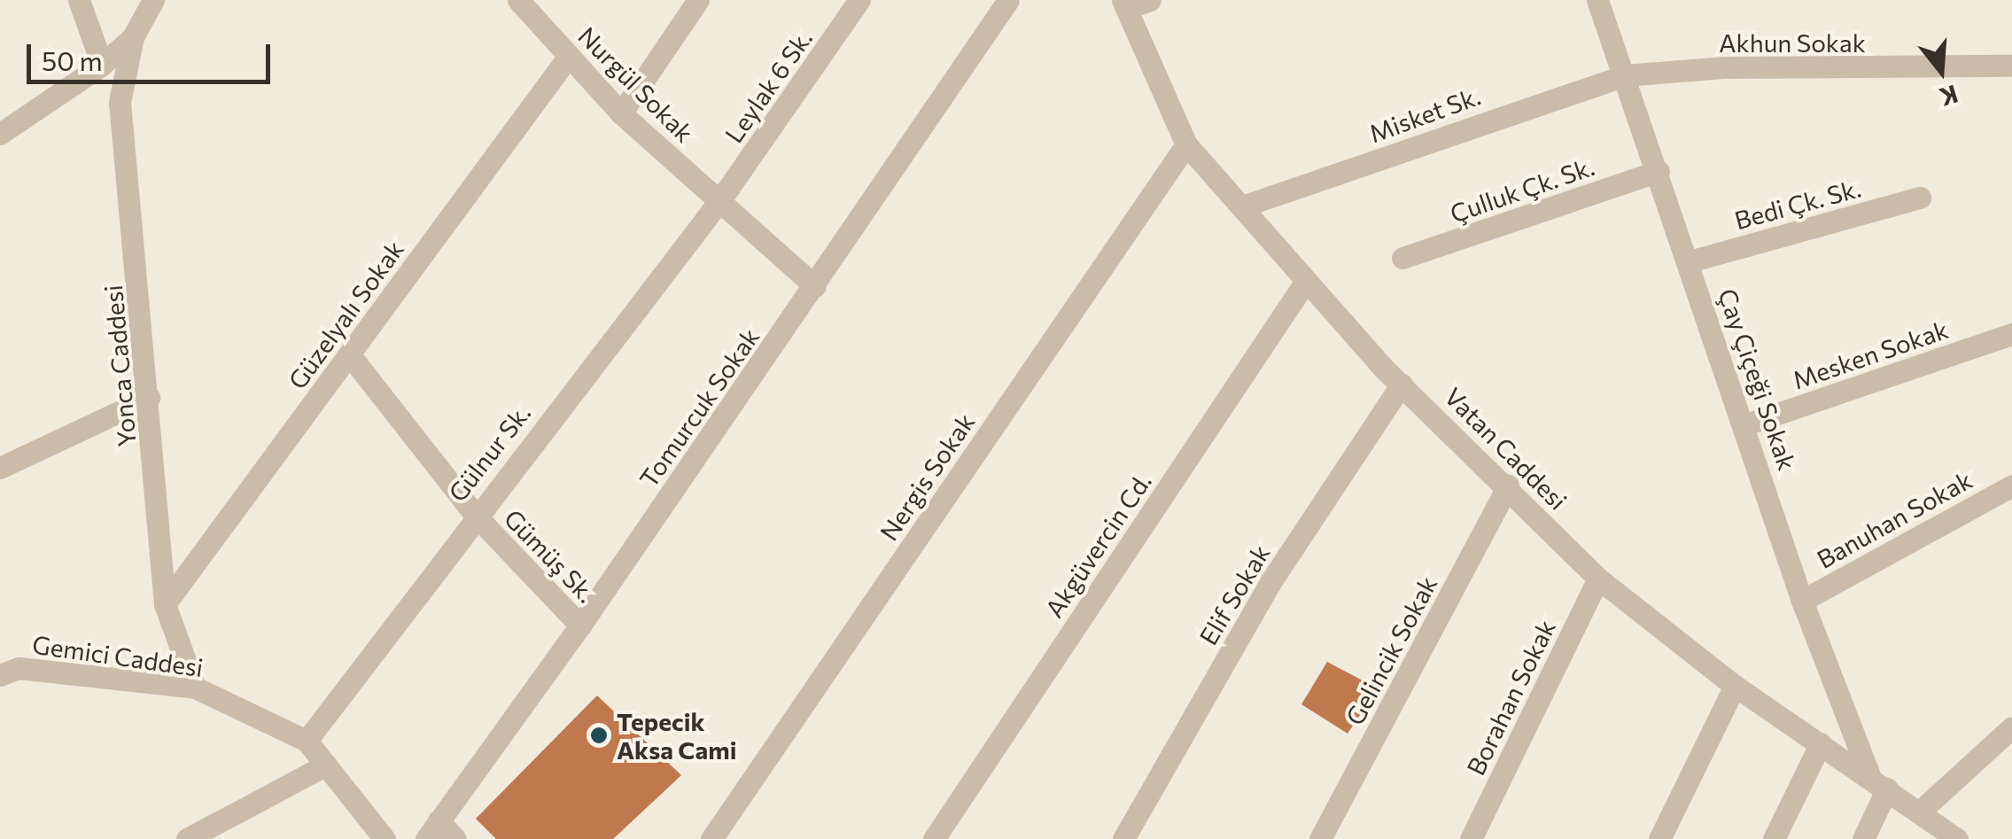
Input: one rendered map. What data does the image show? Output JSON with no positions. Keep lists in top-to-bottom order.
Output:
{
  "streets": {
    "street": [
      "Akhun Sokak",
      "Nurgül Sokak",
      "Leylak 6 Sk.",
      "Misket Sk.",
      "Çulluk Çk. Sk.",
      "Bedi Çk. Sk.",
      "Güzelyalı Sokak",
      "Mesken Sokak",
      "Yonca Caddesi",
      "Çay Çiçeği Sokak",
      "Tomurcuk Sokak",
      "Vatan Caddesi",
      "Gülnur Sk.",
      "Nergis Sokak",
      "Banuhan Sokak",
      "Akgüvercin Cd.",
      "Gümüş Sk.",
      "Elif Sokak",
      "Gelincik Sokak",
      "Gemici Caddesi",
      "Borahan Sokak"
    ]
  },
  "crossings": [
    ["Akhun Sokak", "Misket Sk."],
    ["Akhun Sokak", "Çay Çiçeği Sokak"],
    ["Nurgül Sokak", "Leylak 6 Sk."],
    ["Nurgül Sokak", "Güzelyalı Sokak"],
    ["Nurgül Sokak", "Tomurcuk Sokak"],
    ["Nurgül Sokak", "Gülnur Sk."],
    ["Leylak 6 Sk.", "Gülnur Sk."],
    ["Misket Sk.", "Çay Çiçeği Sokak"],
    ["Misket Sk.", "Vatan Caddesi"],
    ["Çulluk Çk. Sk.", "Çay Çiçeği Sokak"],
    ["Bedi Çk. Sk.", "Çay Çiçeği Sokak"],
    ["Güzelyalı Sokak", "Yonca Caddesi"],
    ["Güzelyalı Sokak", "Gümüş Sk."],
    ["Mesken Sokak", "Çay Çiçeği Sokak"],
    ["Yonca Caddesi", "Gemici Caddesi"],
    ["Çay Çiçeği Sokak", "Vatan Caddesi"],
    ["Çay Çiçeği Sokak", "Banuhan Sokak"],
    ["Tomurcuk Sokak", "Gümüş Sk."],
    ["Vatan Caddesi", "Nergis Sokak"],
    ["Vatan Caddesi", "Akgüvercin Cd."],
    ["Vatan Caddesi", "Elif Sokak"],
    ["Vatan Caddesi", "Gelincik Sokak"],
    ["Vatan Caddesi", "Borahan Sokak"],
    ["Gülnur Sk.", "Gümüş Sk."],
    ["Gülnur Sk.", "Gemici Caddesi"]
  ],
  "places": ["Tepecik Aksa Cami"],
  "scale_bar": "50 m",
  "north": "bottom"
}
